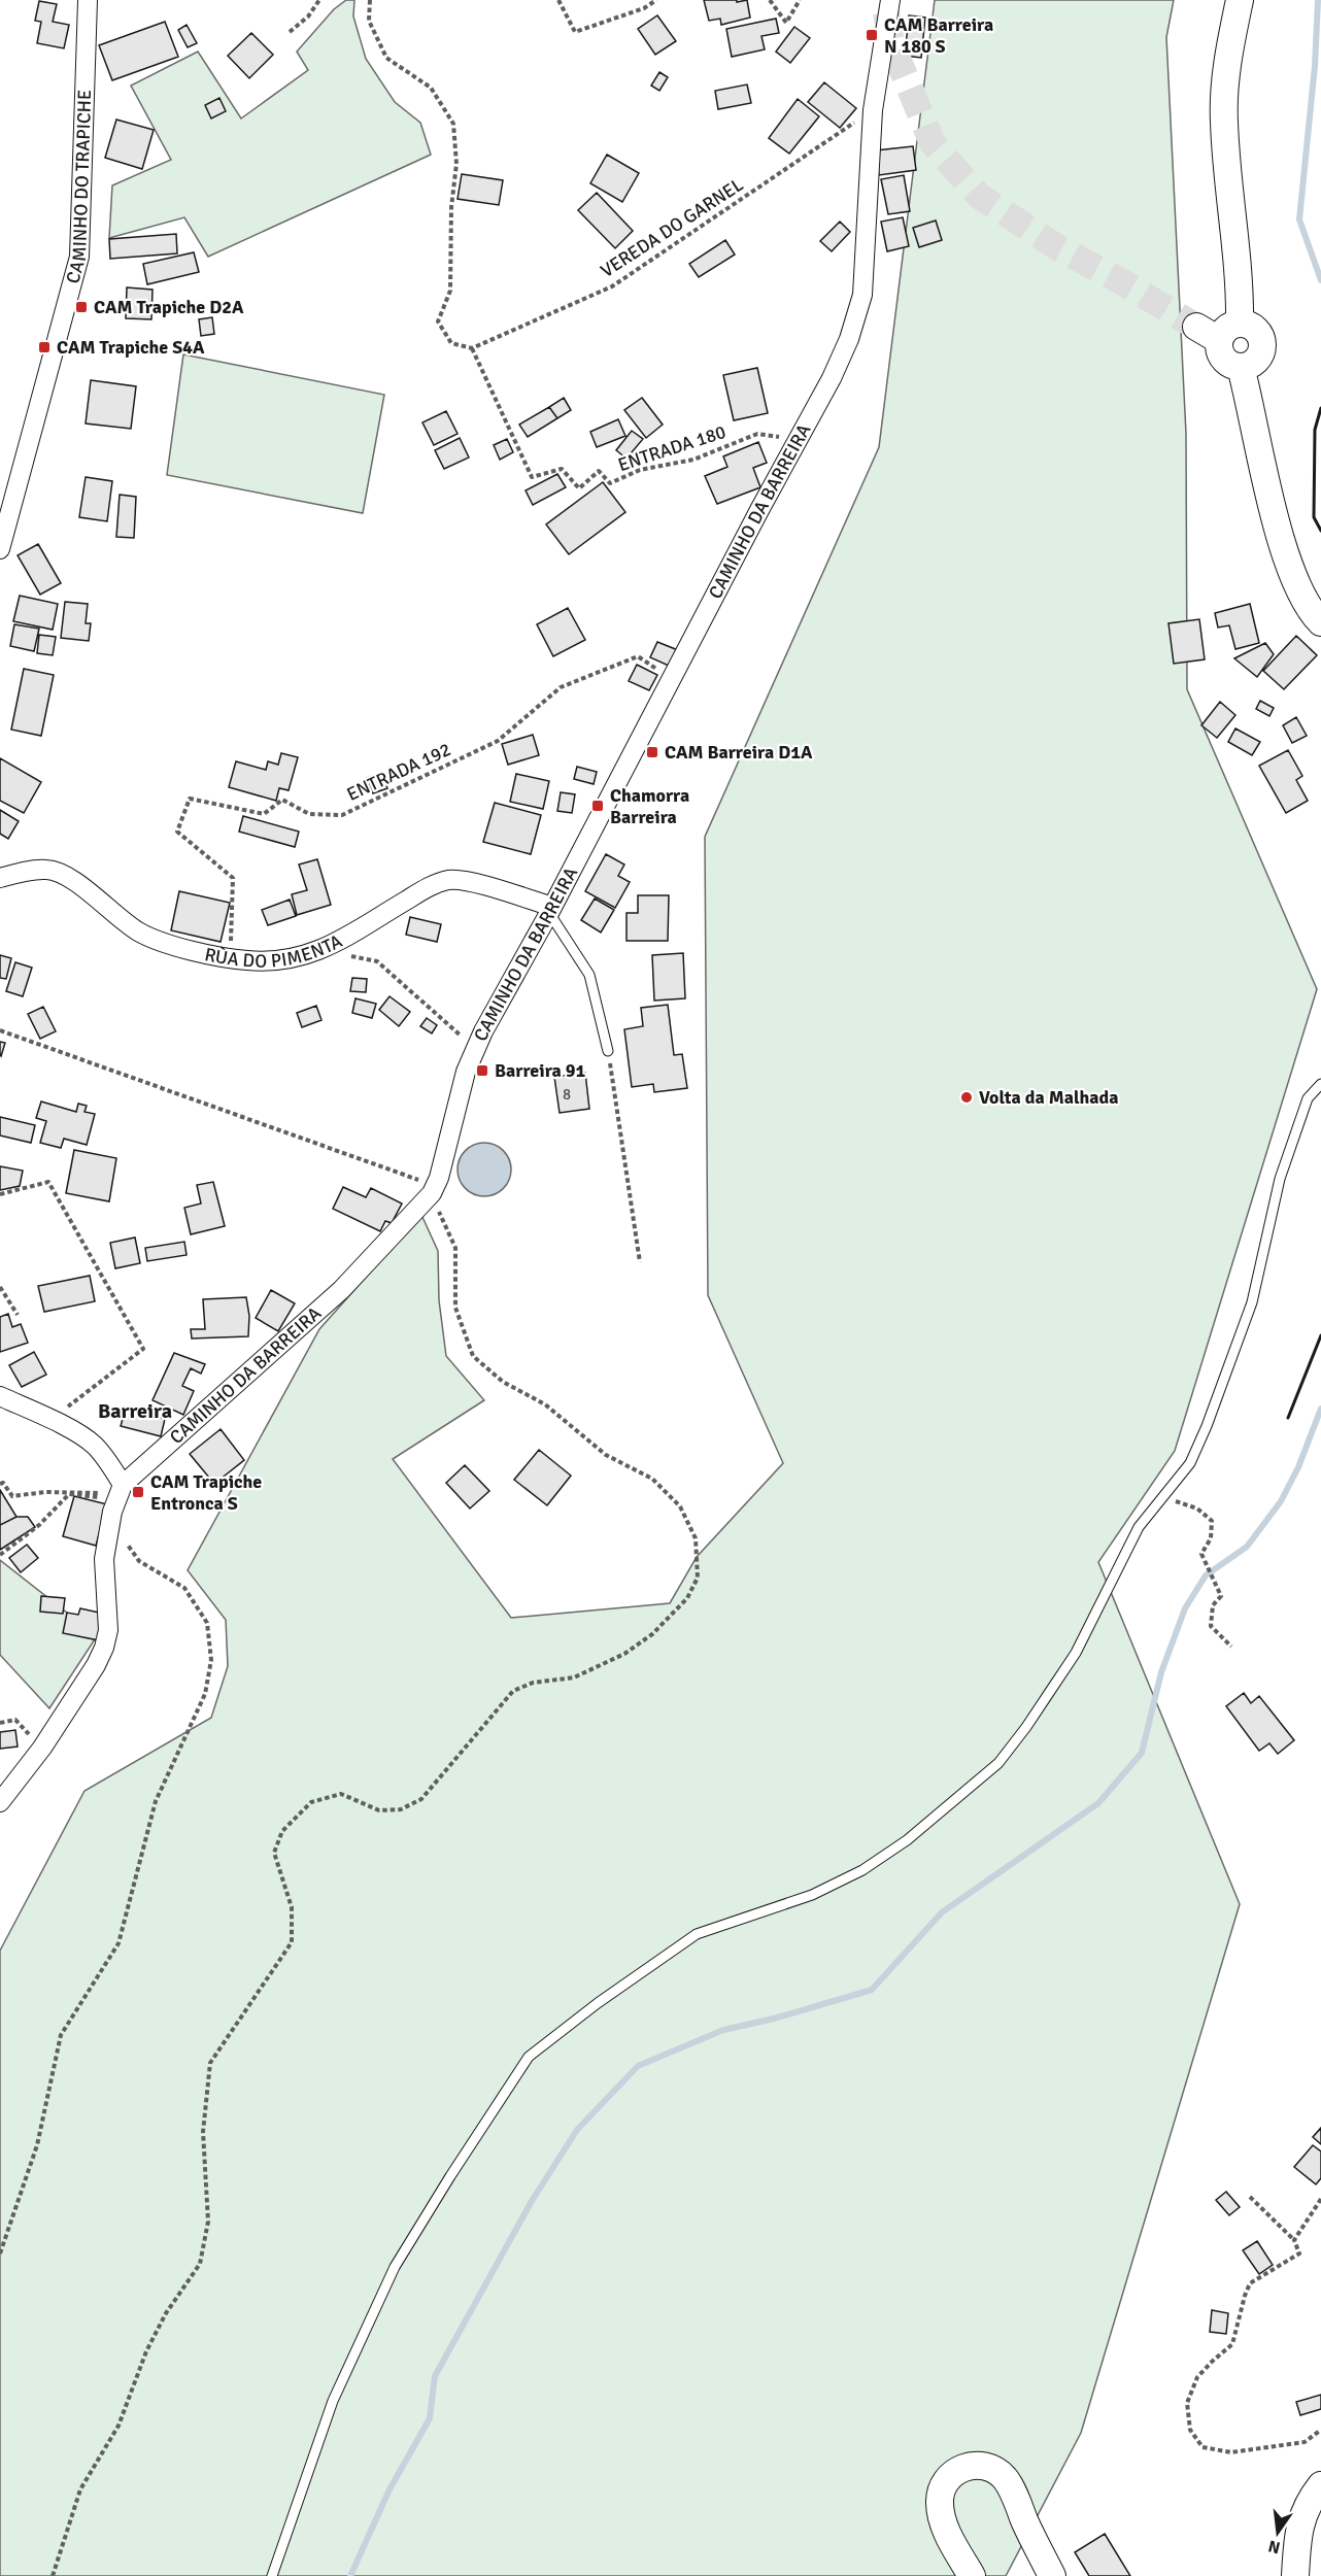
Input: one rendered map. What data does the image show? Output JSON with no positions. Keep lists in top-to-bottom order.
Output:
{
  "streets": {
    "street": ["CAMINHO DO TRAPICHE", "CAMINHO DA BARREIRA", "RÙA DO PIMENTA"],
    "path": ["VEREDA DO GARNEL", "ENTRADA 180", "ENTRADA 192"]
  },
  "crossings": [
    ["VEREDA DO GARNEL", "ENTRADA 180"],
    ["VEREDA DO GARNEL", "CAMINHO DA BARREIRA"],
    ["ENTRADA 180", "CAMINHO DA BARREIRA"],
    ["CAMINHO DA BARREIRA", "ENTRADA 192"],
    ["CAMINHO DA BARREIRA", "RÙA DO PIMENTA"],
    ["ENTRADA 192", "RÙA DO PIMENTA"]
  ],
  "districts": ["Barreira"],
  "places": {
    "transit": [
      "CAM Barreira N 180 S",
      "CAM Trapiche D2A",
      "CAM Trapiche S4A",
      "CAM Barreira D1A",
      "Chamorra Barreira",
      "Barreira 91",
      "CAM Trapiche Entronca S"
    ],
    "other": ["Volta da Malhada"]
  },
  "house_numbers": ["8"],
  "north": "bottom"
}
